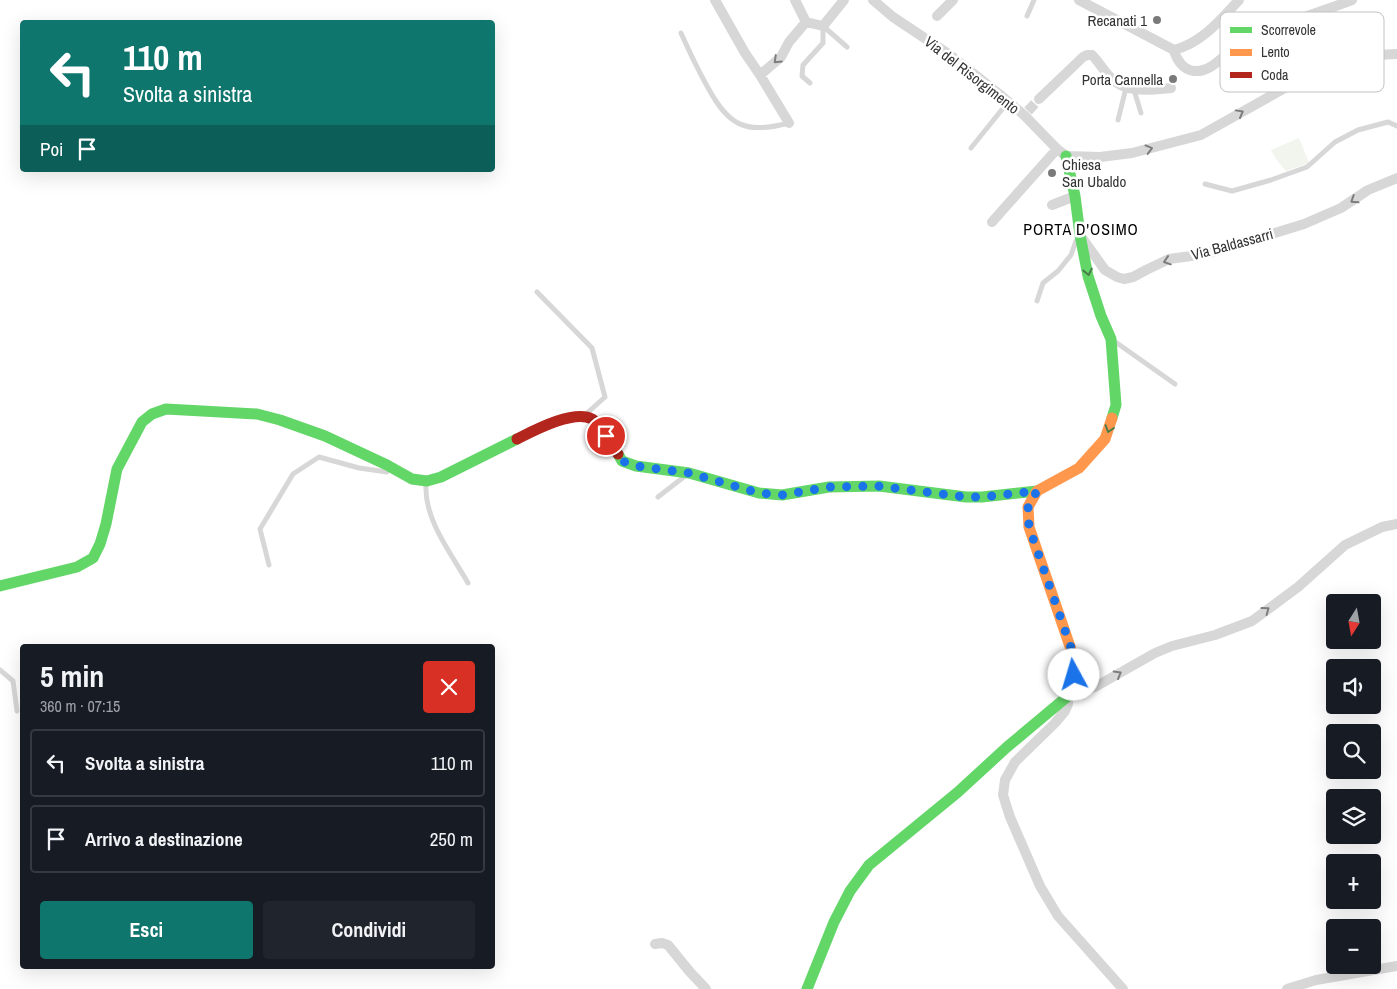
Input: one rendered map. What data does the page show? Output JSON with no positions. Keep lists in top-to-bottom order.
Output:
{
  "streets": {
    "street": ["Via del Risorgimento", "Via Baldassarri"]
  },
  "one_way": ["Via Baldassarri"],
  "districts": ["PORTA D'OSIMO"],
  "places": ["Recanati 1", "Porta Cannella", "Chiesa San Ubaldo"],
  "legend": ["Scorrevole", "Lento", "Coda"],
  "north": "bottom",
  "page": {
    "turn": ["110 m", "Svolta a sinistra"],
    "then": "Poi",
    "map_buttons": ["+", "−"],
    "heading": ["5 min", "360 m · 07:15"],
    "list": [
      {
        "name": "Svolta a sinistra",
        "value": "110 m"
      },
      {
        "name": "Arrivo a destinazione",
        "value": "250 m"
      }
    ],
    "buttons": ["Esci", "Condividi"]
  }
}
